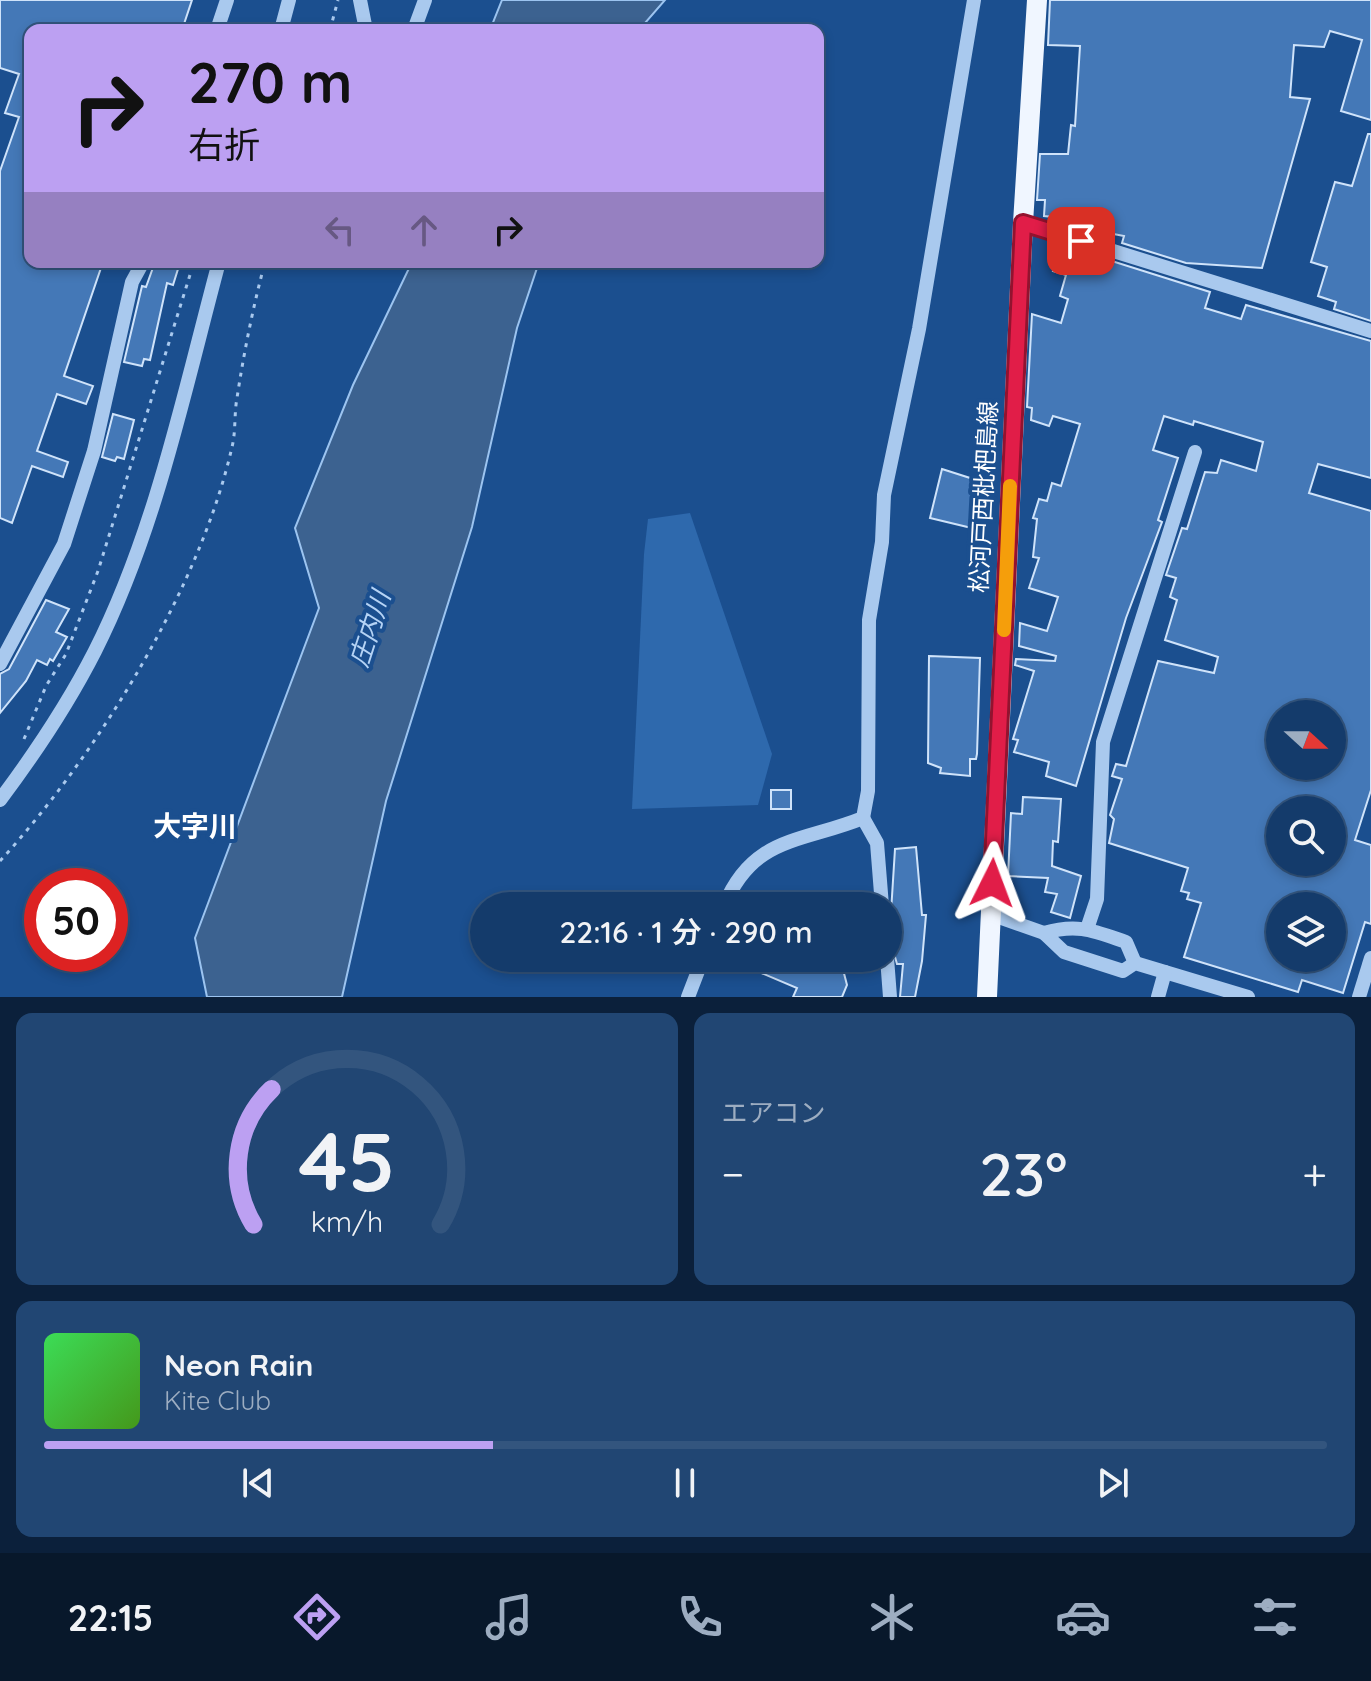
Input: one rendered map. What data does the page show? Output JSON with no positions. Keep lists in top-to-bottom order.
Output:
{
  "streets": {
    "main road": ["松河戸西枇杷島線"]
  },
  "districts": ["大字川"],
  "water": ["庄内川"],
  "north": "right",
  "page": {
    "turn": ["270 m", "右折"],
    "limit": "50",
    "trip": "22:16 · 1 分 · 290 m",
    "tile": "エアコン",
    "heat": ["−", "23°", "+"],
    "song": ["Neon Rain", "Kite Club"],
    "tabs": "22:15",
    "gauge": ["45", "km/h"]
  }
}
